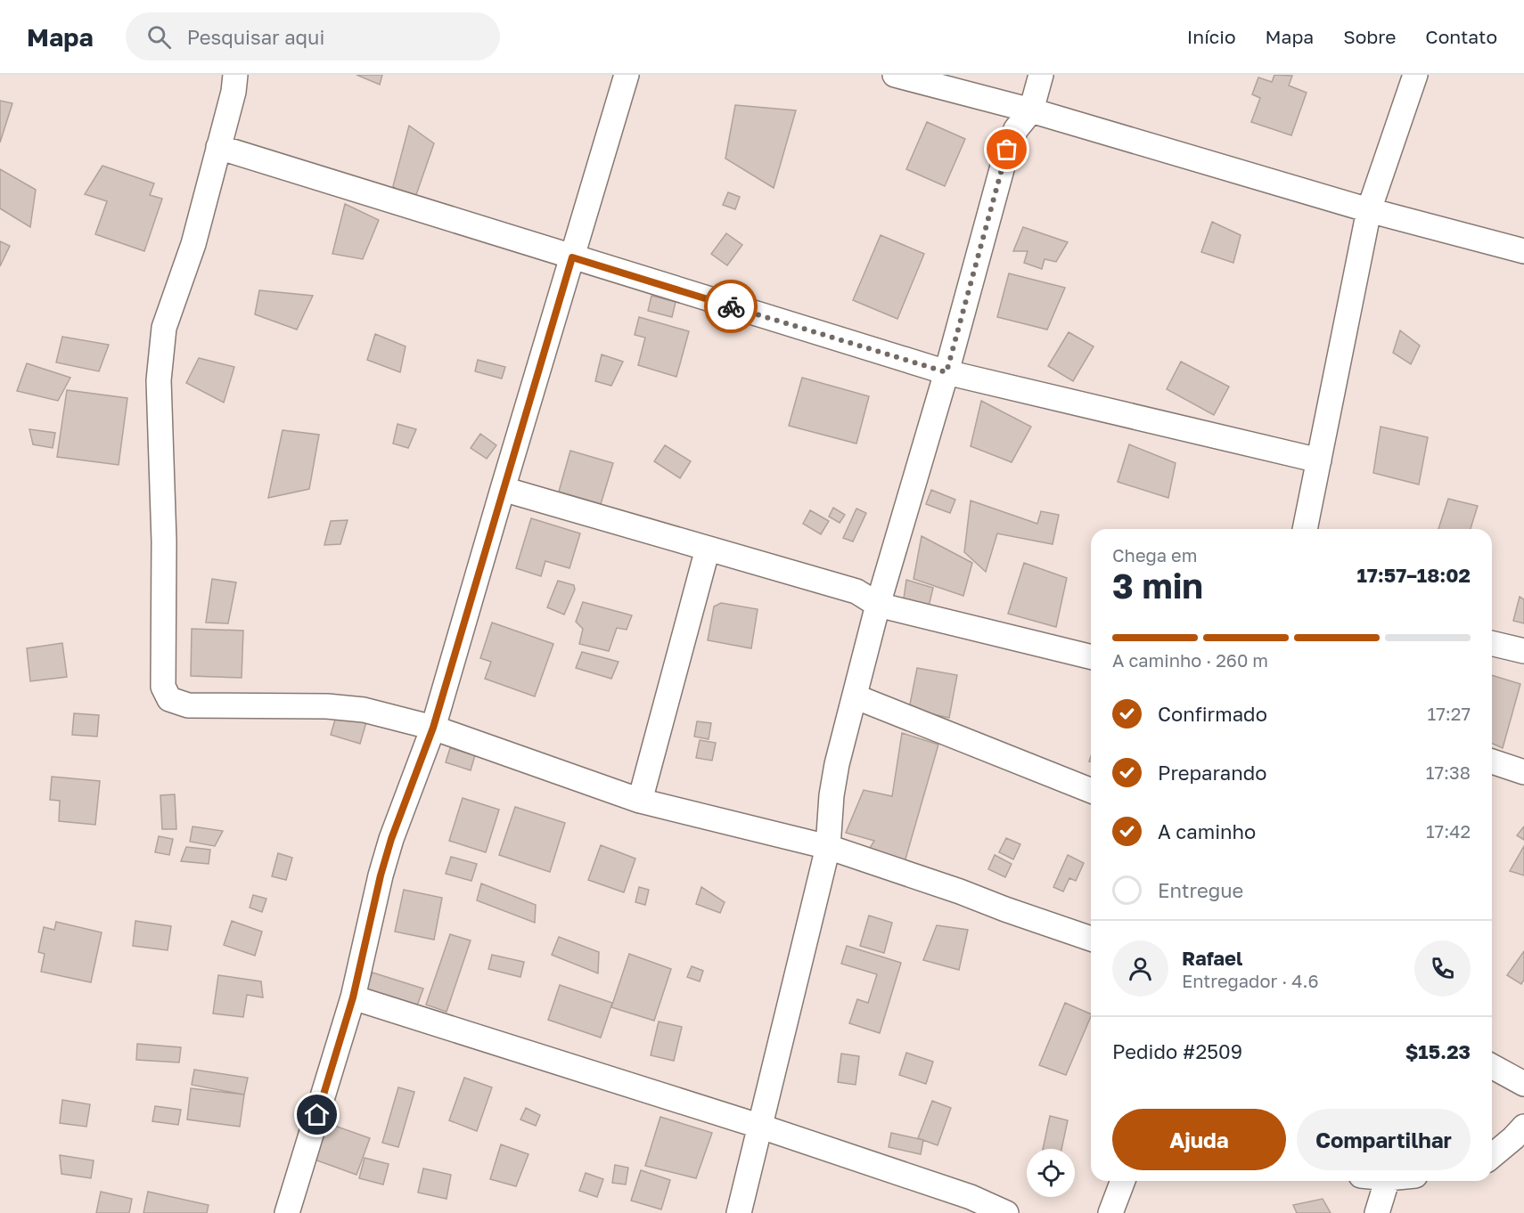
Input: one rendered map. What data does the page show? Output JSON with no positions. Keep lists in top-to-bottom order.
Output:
{
  "page": {
    "header": "Mapa",
    "search": "Pesquisar aqui",
    "nav": [
      "Início",
      "Mapa",
      "Sobre",
      "Contato"
    ],
    "heading": ["3 min", "Chega em", "17:57–18:02"],
    "panel": [
      "Rafael",
      "Entregador · 4.6",
      "Pedido #2509",
      "$15.23"
    ],
    "bar": "A caminho · 260 m",
    "list": [
      ["Confirmado", "17:27"],
      ["Preparando", "17:38"],
      ["A caminho", "17:42"],
      "Entregue"
    ],
    "buttons": ["Ajuda", "Compartilhar"]
  }
}
